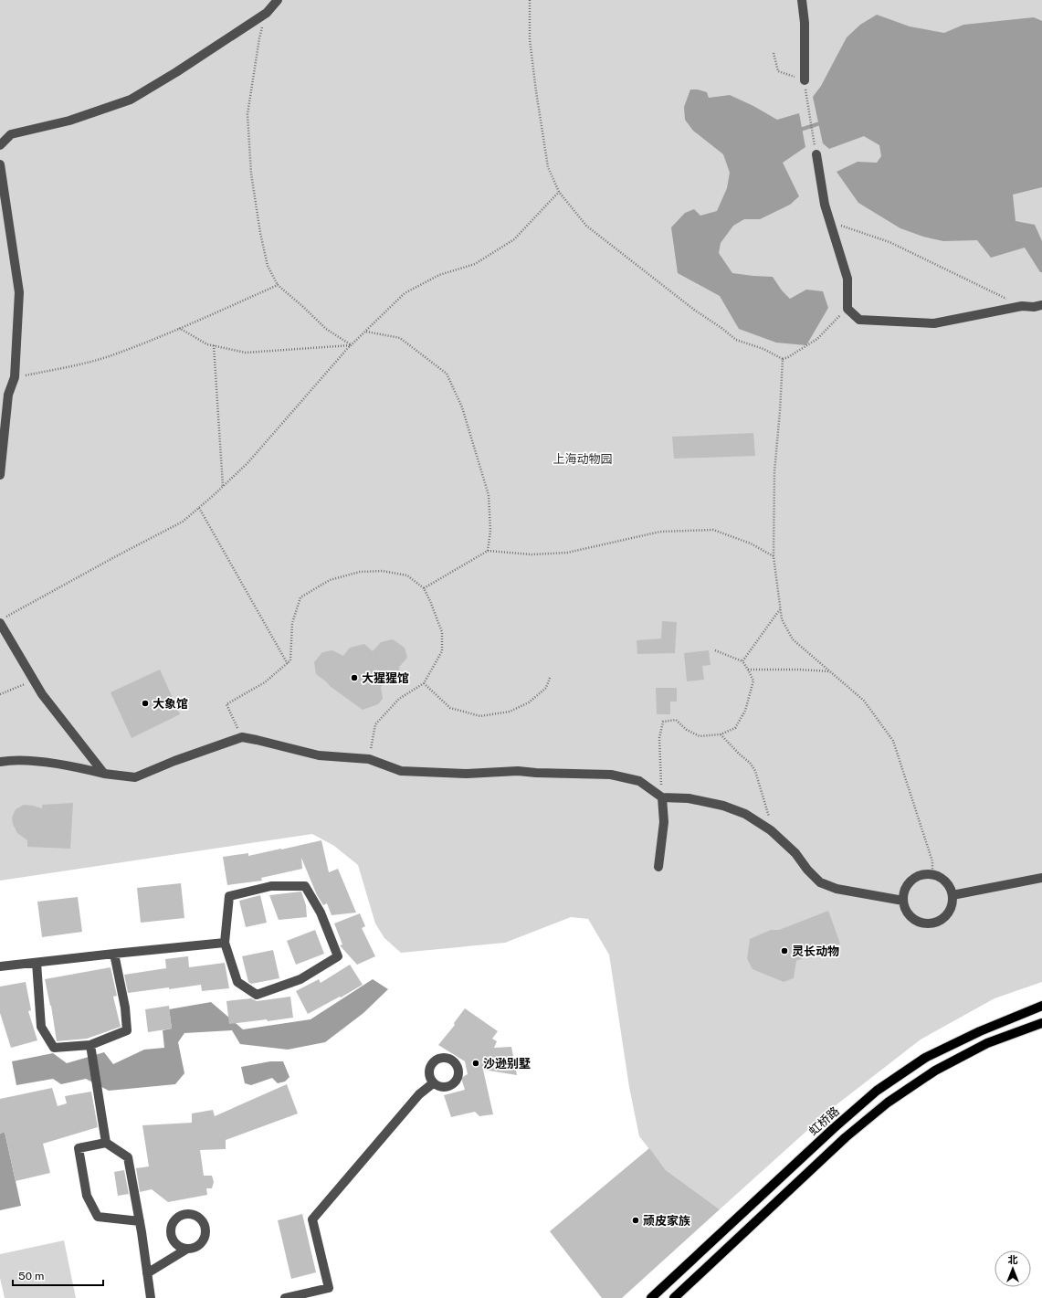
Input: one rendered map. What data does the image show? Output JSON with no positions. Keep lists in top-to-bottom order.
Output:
{
  "streets": {
    "main road": ["虹桥路"]
  },
  "parks": ["上海动物园"],
  "places": [
    "大猩猩馆",
    "大象馆",
    "灵长动物",
    "沙逊别墅",
    "顽皮家族"
  ],
  "scale_bar": "50 m",
  "north": "top"
}
